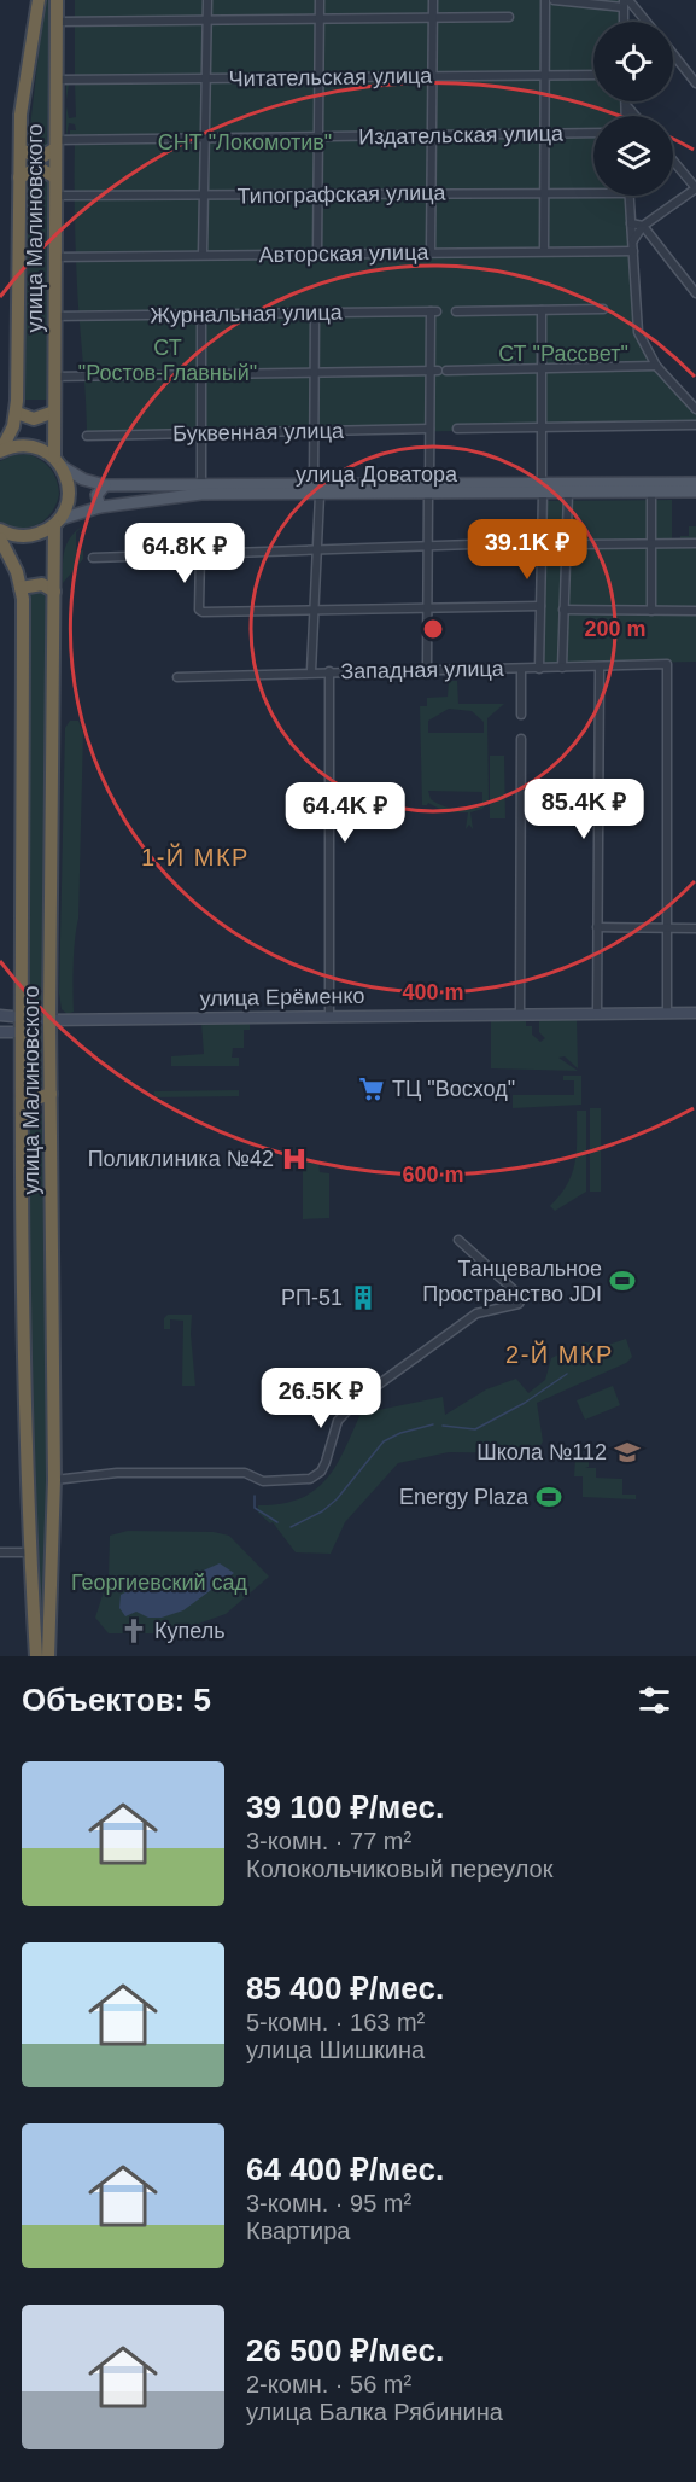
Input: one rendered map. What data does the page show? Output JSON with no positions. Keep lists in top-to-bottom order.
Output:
{
  "streets": {
    "highway": ["улица Малиновского"],
    "main road": ["улица Доватора", "улица Ерёменко"],
    "street": [
      "Читательская улица",
      "Издательская улица",
      "Типографская улица",
      "Авторская улица",
      "Журнальная улица",
      "Буквенная улица",
      "Западная улица"
    ]
  },
  "crossings": [
    ["Читательская улица", "улица Малиновского"],
    ["Издательская улица", "улица Малиновского"],
    ["Типографская улица", "улица Малиновского"],
    ["улица Малиновского", "Авторская улица"],
    ["улица Малиновского", "Журнальная улица"],
    ["улица Малиновского", "улица Доватора"],
    ["улица Малиновского", "улица Ерёменко"]
  ],
  "districts": ["1-Й МКР", "2-Й МКР"],
  "parks": [
    "СНТ \"Локомотив\"",
    "СТ \"Ростов-Главный\"",
    "СТ \"Рассвет\"",
    "Георгиевский сад"
  ],
  "places": {
    "supermarket": ["ТЦ \"Восход\""],
    "hospital": ["Поликлиника №42"],
    "sports": ["Танцевальное Пространство JDI", "Energy Plaza"],
    "building": ["РП-51"],
    "school or university": ["Школа №112"],
    "church": ["Купель"]
  },
  "page": {
    "price": [
      "39.1K ₽",
      "64.8K ₽",
      "85.4K ₽",
      "64.4K ₽",
      "26.5K ₽"
    ],
    "heading": "Объектов: 5",
    "list": [
      {
        "name": "39 100 ₽/мес.",
        "note": "3-комн. · 77 m² · Колокольчиковый переулок"
      },
      {
        "name": "85 400 ₽/мес.",
        "note": "5-комн. · 163 m² · улица Шишкина"
      },
      {
        "name": "64 400 ₽/мес.",
        "note": "3-комн. · 95 m² · Квартира"
      },
      {
        "name": "26 500 ₽/мес.",
        "note": "2-комн. · 56 m² · улица Балка Рябинина"
      }
    ]
  },
  "rings": ["200 m", "400 m", "600 m"]
}
